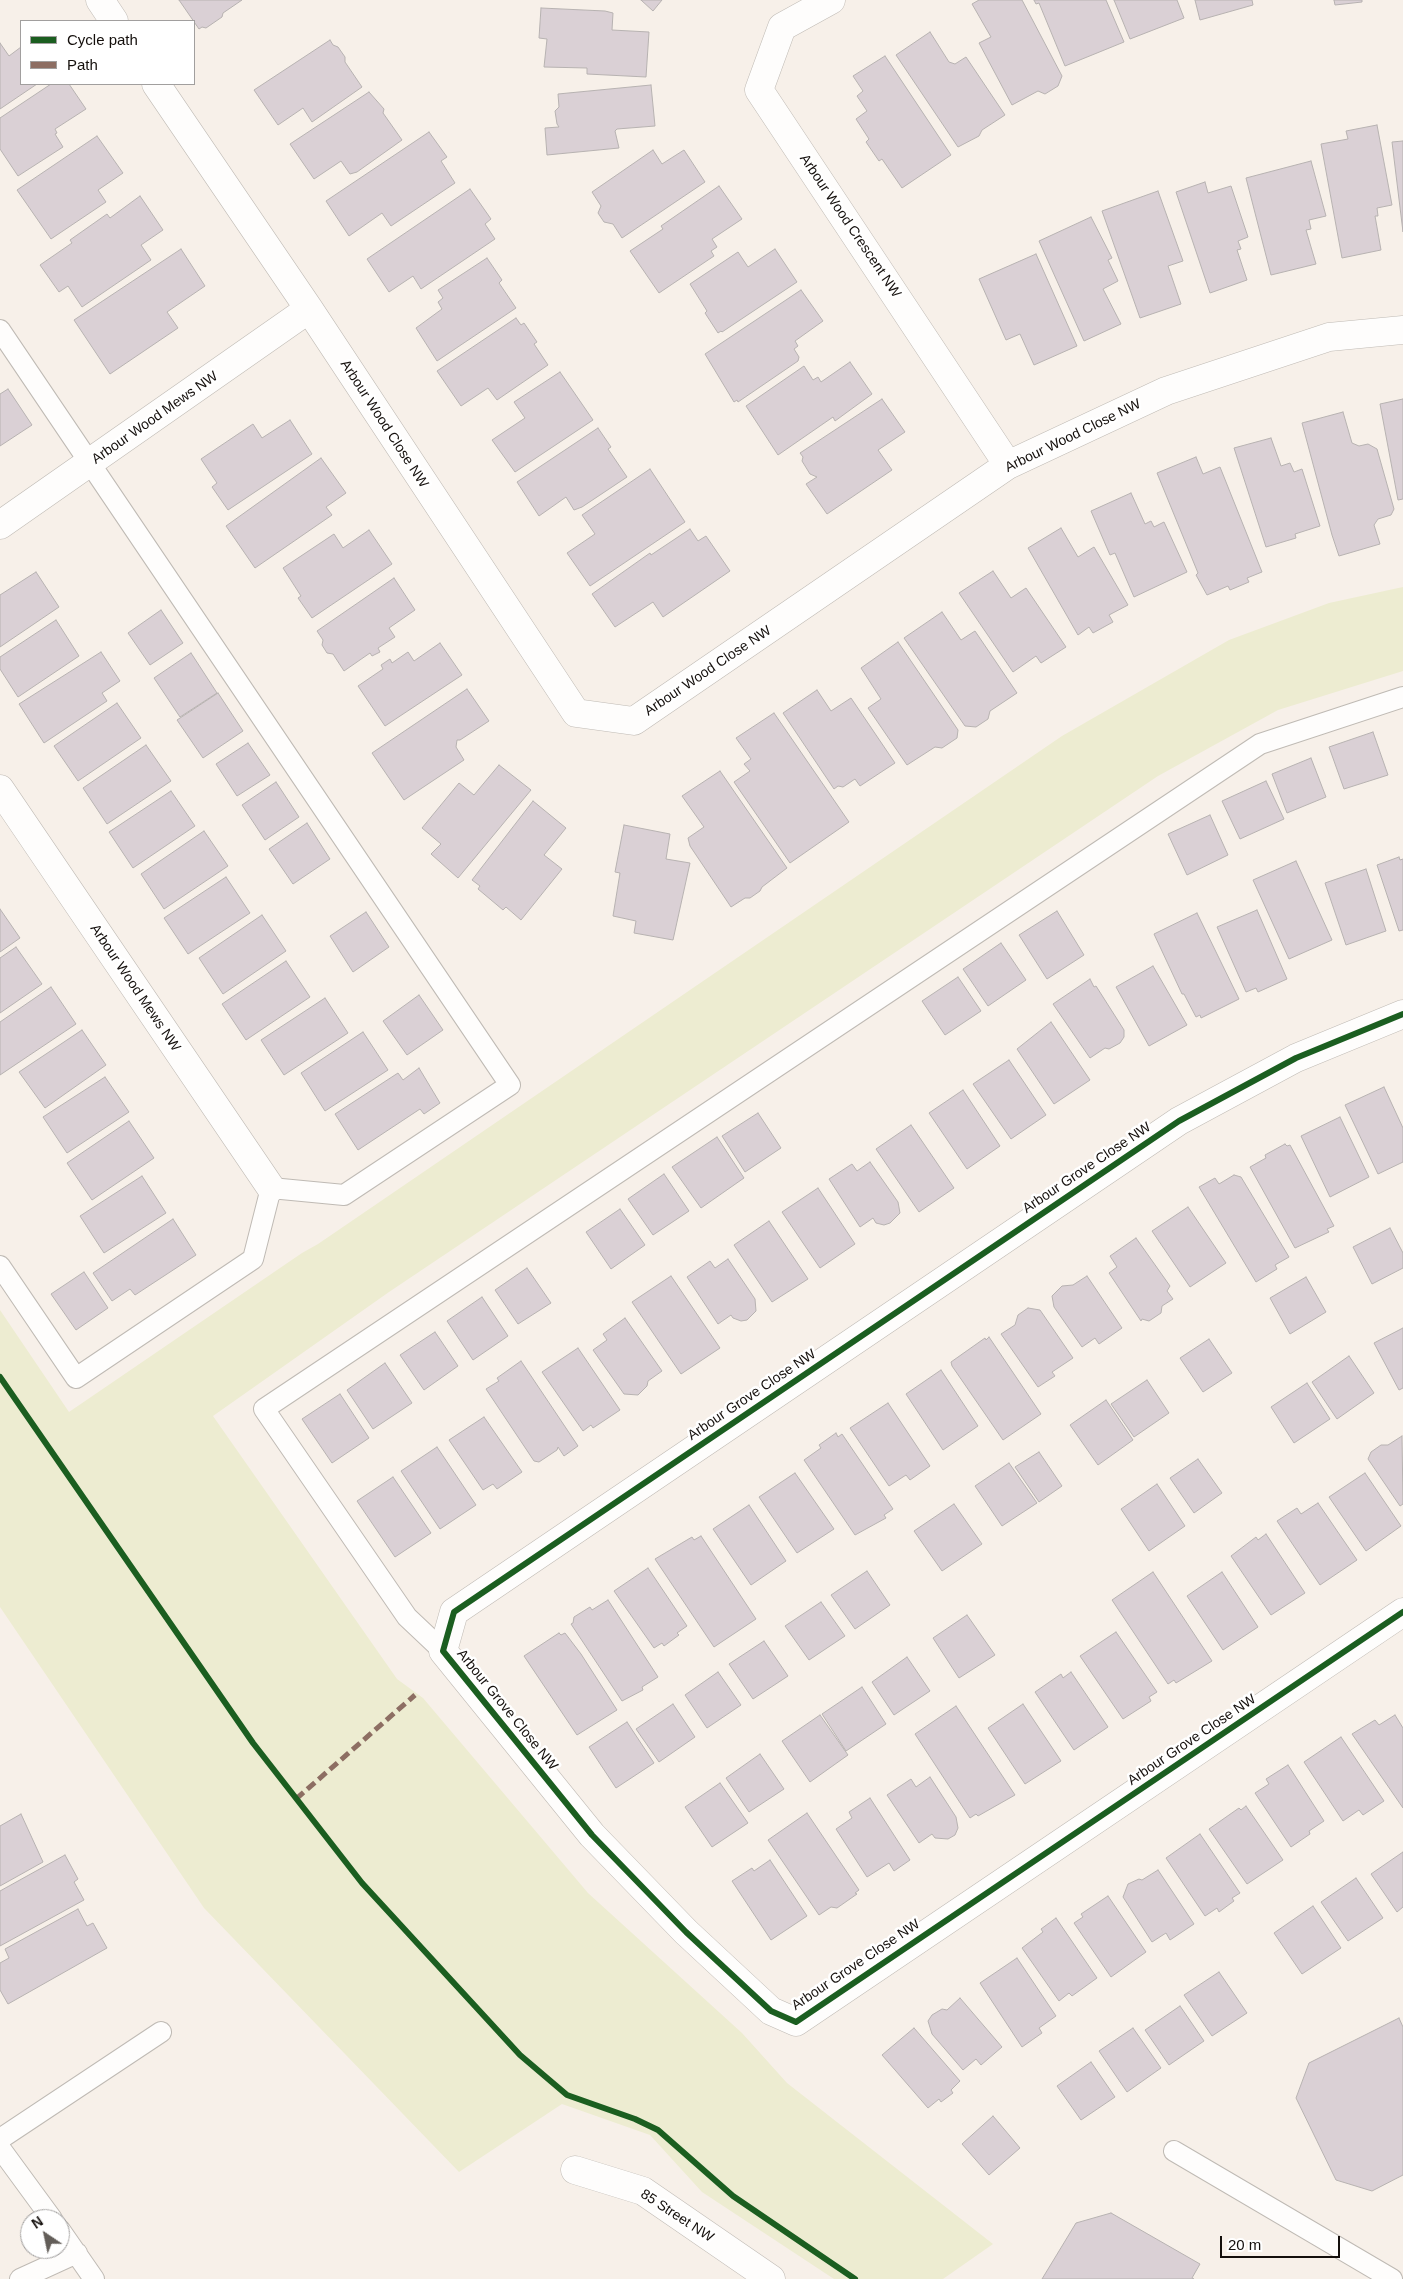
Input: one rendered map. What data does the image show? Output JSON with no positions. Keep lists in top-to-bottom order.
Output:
{
  "streets": {
    "street": [
      "Arbour Wood Crescent NW",
      "Arbour Wood Mews NW",
      "Arbour Wood Close NW",
      "Arbour Grove Close NW",
      "85 Street NW"
    ]
  },
  "crossings": [
    ["Arbour Wood Crescent NW", "Arbour Wood Close NW"],
    ["Arbour Wood Mews NW", "Arbour Wood Close NW"]
  ],
  "legend": ["Cycle path", "Path"],
  "scale_bar": "20 m",
  "north": "top left"
}
